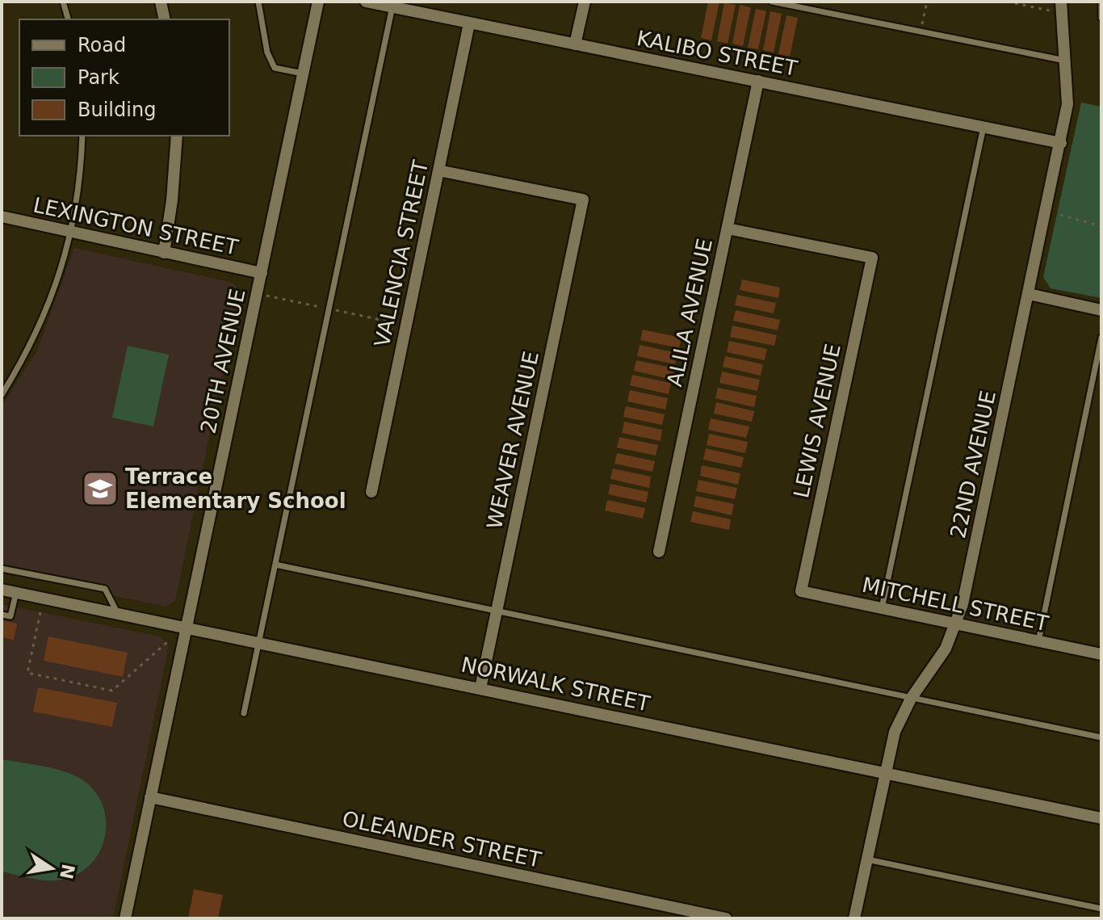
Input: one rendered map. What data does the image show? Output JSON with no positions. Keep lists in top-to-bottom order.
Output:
{
  "streets": {
    "street": [
      "KALIBO STREET",
      "LEXINGTON STREET",
      "VALENCIA STREET",
      "ALILA AVENUE",
      "20TH AVENUE",
      "LEWIS AVENUE",
      "WEAVER AVENUE",
      "22ND AVENUE",
      "MITCHELL STREET",
      "NORWALK STREET",
      "OLEANDER STREET"
    ]
  },
  "crossings": [
    ["KALIBO STREET", "VALENCIA STREET"],
    ["KALIBO STREET", "ALILA AVENUE"],
    ["KALIBO STREET", "22ND AVENUE"],
    ["LEXINGTON STREET", "20TH AVENUE"],
    ["VALENCIA STREET", "WEAVER AVENUE"],
    ["ALILA AVENUE", "LEWIS AVENUE"],
    ["20TH AVENUE", "NORWALK STREET"],
    ["20TH AVENUE", "OLEANDER STREET"],
    ["LEWIS AVENUE", "MITCHELL STREET"],
    ["WEAVER AVENUE", "NORWALK STREET"],
    ["22ND AVENUE", "MITCHELL STREET"],
    ["22ND AVENUE", "NORWALK STREET"]
  ],
  "places": {
    "school or university": ["Terrace Elementary School"]
  },
  "legend": ["Road", "Park", "Building"],
  "north": "right"
}
